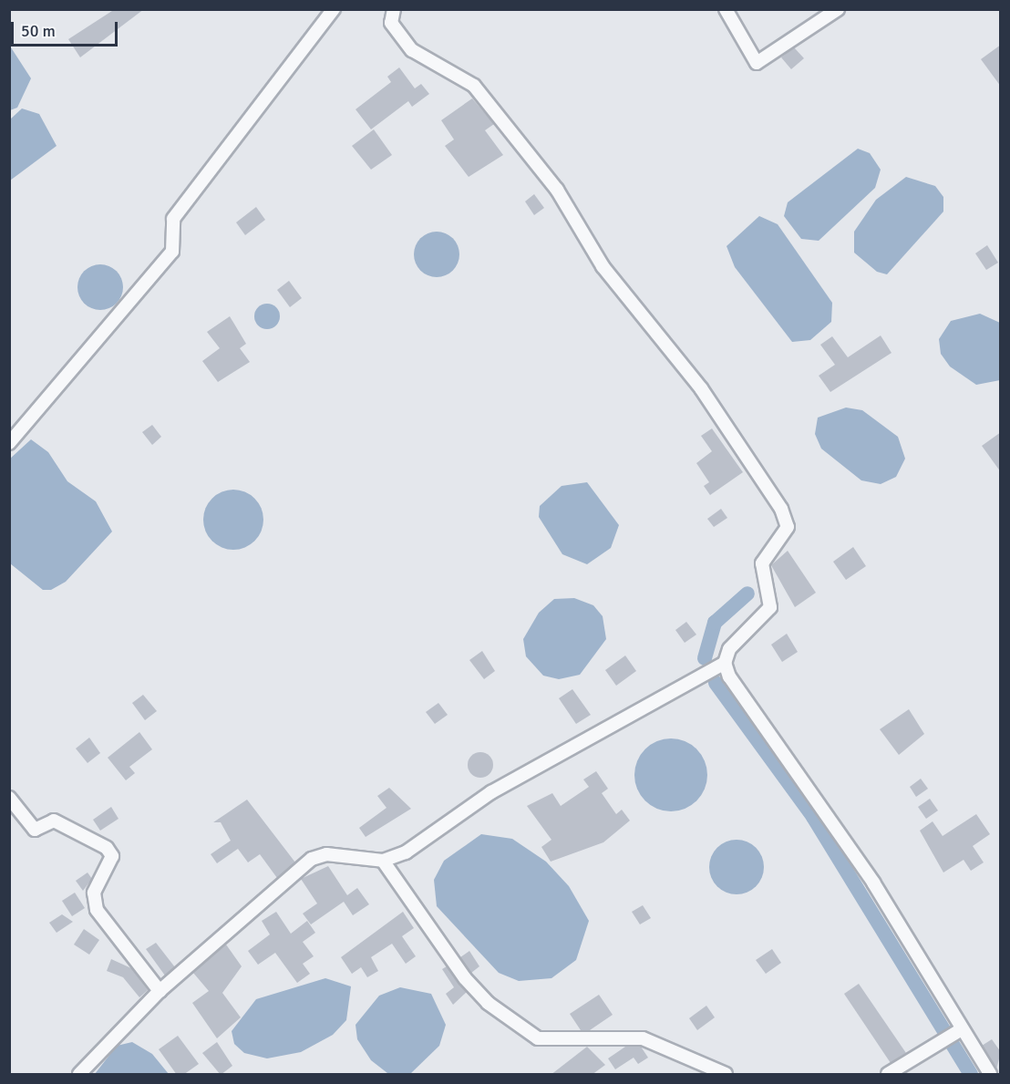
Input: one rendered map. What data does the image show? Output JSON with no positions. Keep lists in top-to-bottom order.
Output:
{
  "scale_bar": "50 m"
}
